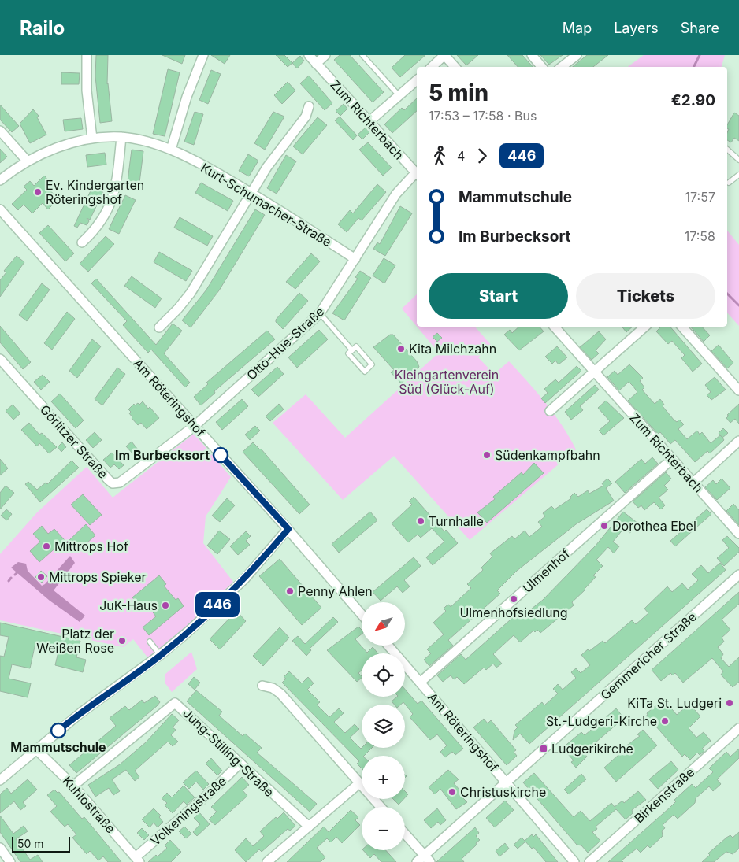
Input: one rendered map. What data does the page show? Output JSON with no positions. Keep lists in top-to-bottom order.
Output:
{
  "streets": {
    "street": [
      "Zum Richterbach",
      "Kurt-Schumacher-Straße",
      "Otto-Hue-Straße",
      "Am Röteringshof",
      "Görlitzer Straße",
      "Ulmenhof",
      "Gemmericher Straße",
      "Jung-Stilling-Straße",
      "Birkenstraße",
      "Kuhlostraße",
      "Volkeningstraße"
    ]
  },
  "crossings": [
    ["Zum Richterbach", "Ulmenhof"],
    ["Kurt-Schumacher-Straße", "Otto-Hue-Straße"],
    ["Otto-Hue-Straße", "Am Röteringshof"],
    ["Otto-Hue-Straße", "Görlitzer Straße"],
    ["Am Röteringshof", "Görlitzer Straße"],
    ["Am Röteringshof", "Ulmenhof"],
    ["Am Röteringshof", "Gemmericher Straße"],
    ["Jung-Stilling-Straße", "Kuhlostraße"],
    ["Jung-Stilling-Straße", "Volkeningstraße"],
    ["Kuhlostraße", "Volkeningstraße"]
  ],
  "parks": ["Kleingartenverein Süd (Glück-Auf)"],
  "places": {
    "other": [
      "Ev. Kindergarten Röteringshof",
      "Kita Milchzahn",
      "Im Burbecksort",
      "Südenkampfbahn",
      "Turnhalle",
      "Dorothea Ebel",
      "Mittrops Hof",
      "Mittrops Spieker",
      "Penny Ahlen",
      "Ulmenhofsiedlung",
      "JuK-Haus",
      "Platz der Weißen Rose",
      "KiTa St. Ludgeri",
      "St.-Ludgeri-Kirche",
      "Mammutschule",
      "Christuskirche"
    ],
    "transit": ["Ludgerikirche"]
  },
  "lines": ["bus line 446"],
  "scale_bar": "50 m",
  "north": "bottom left",
  "page": {
    "header": "Railo",
    "nav": ["Map", "Layers", "Share"],
    "on_map": "446",
    "heading": ["5 min", "17:53 – 17:58 · Bus", "€2.90"],
    "legs": ["4", "446"],
    "list": [
      {
        "name": "Mammutschule",
        "value": "17:57"
      },
      {
        "name": "Im Burbecksort",
        "value": "17:58"
      }
    ],
    "buttons": ["Start", "Tickets"],
    "map_buttons": ["+", "−"],
    "scale": "50 m"
  }
}
